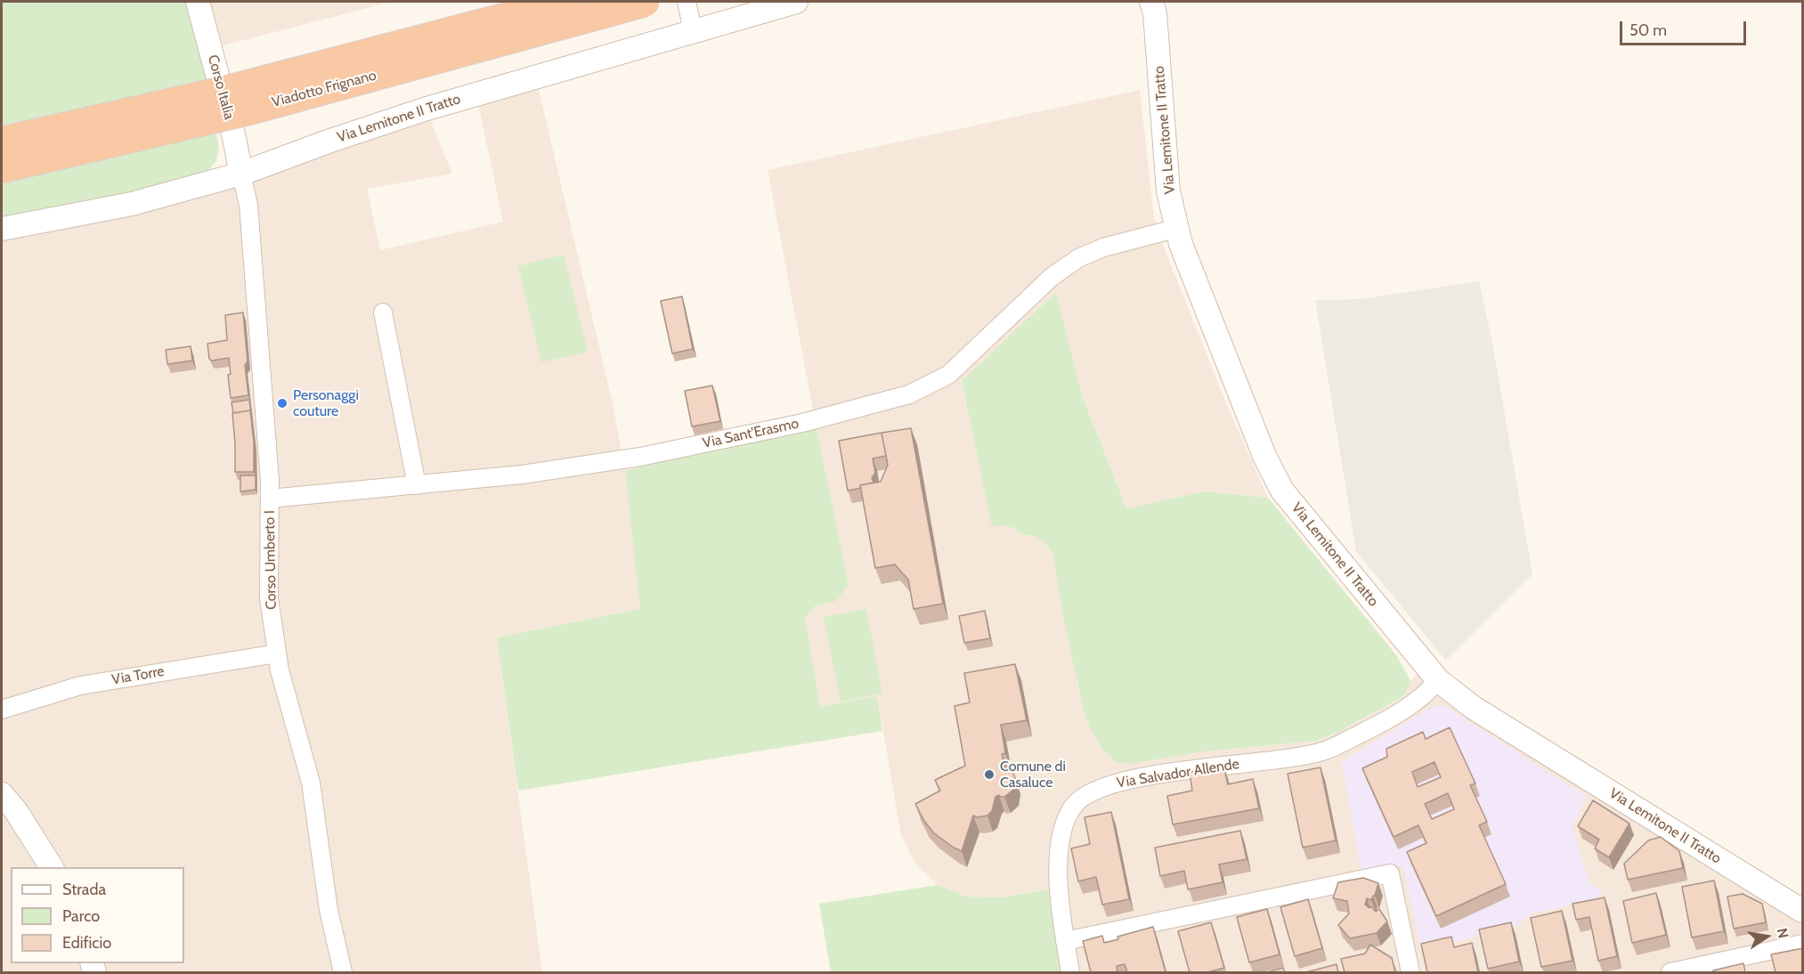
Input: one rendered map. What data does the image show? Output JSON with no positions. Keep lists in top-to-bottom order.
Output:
{
  "streets": {
    "highway": ["Viadotto Frignano"],
    "street": [
      "Corso Italia",
      "Via Lemitone II Tratto",
      "Via Sant'Erasmo",
      "Corso Umberto I",
      "Via Torre",
      "Via Salvador Allende"
    ]
  },
  "crossings": [
    ["Corso Italia", "Via Lemitone II Tratto"],
    ["Corso Italia", "Corso Umberto I"],
    ["Via Lemitone II Tratto", "Via Sant'Erasmo"],
    ["Via Lemitone II Tratto", "Corso Umberto I"],
    ["Via Lemitone II Tratto", "Via Salvador Allende"],
    ["Via Sant'Erasmo", "Corso Umberto I"],
    ["Corso Umberto I", "Via Torre"]
  ],
  "places": ["Personaggi couture", "Comune di Casaluce"],
  "legend": ["Strada", "Parco", "Edificio"],
  "scale_bar": "50 m",
  "north": "right"
}
